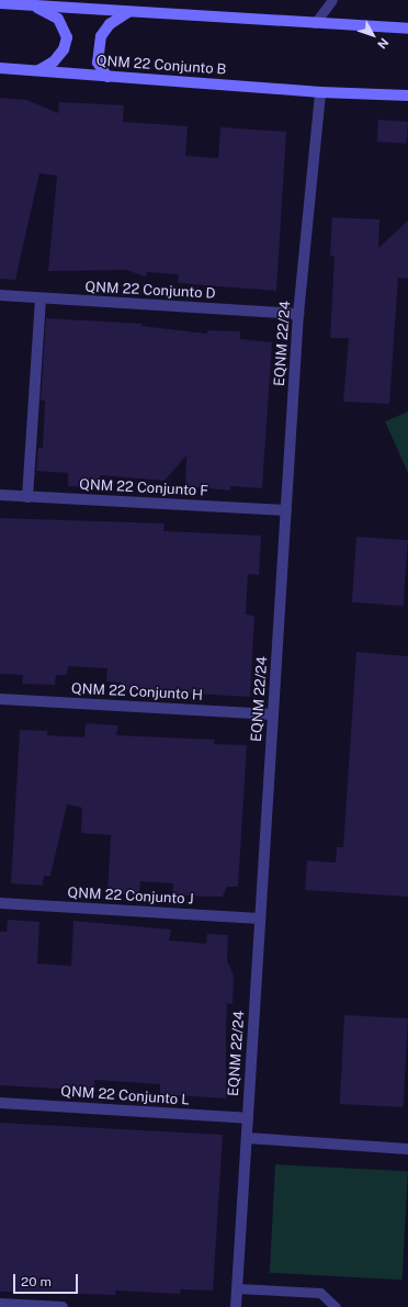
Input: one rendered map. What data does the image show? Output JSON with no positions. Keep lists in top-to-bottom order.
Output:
{
  "streets": {
    "main road": ["QNM 22 Conjunto B"],
    "street": [
      "QNM 22 Conjunto D",
      "EQNM 22/24",
      "QNM 22 Conjunto F",
      "QNM 22 Conjunto H",
      "QNM 22 Conjunto J",
      "QNM 22 Conjunto L"
    ]
  },
  "crossings": [
    ["QNM 22 Conjunto B", "EQNM 22/24"],
    ["QNM 22 Conjunto D", "EQNM 22/24"],
    ["EQNM 22/24", "QNM 22 Conjunto F"],
    ["EQNM 22/24", "QNM 22 Conjunto H"],
    ["EQNM 22/24", "QNM 22 Conjunto J"],
    ["EQNM 22/24", "QNM 22 Conjunto L"]
  ],
  "scale_bar": "20 m",
  "north": "bottom right"
}
